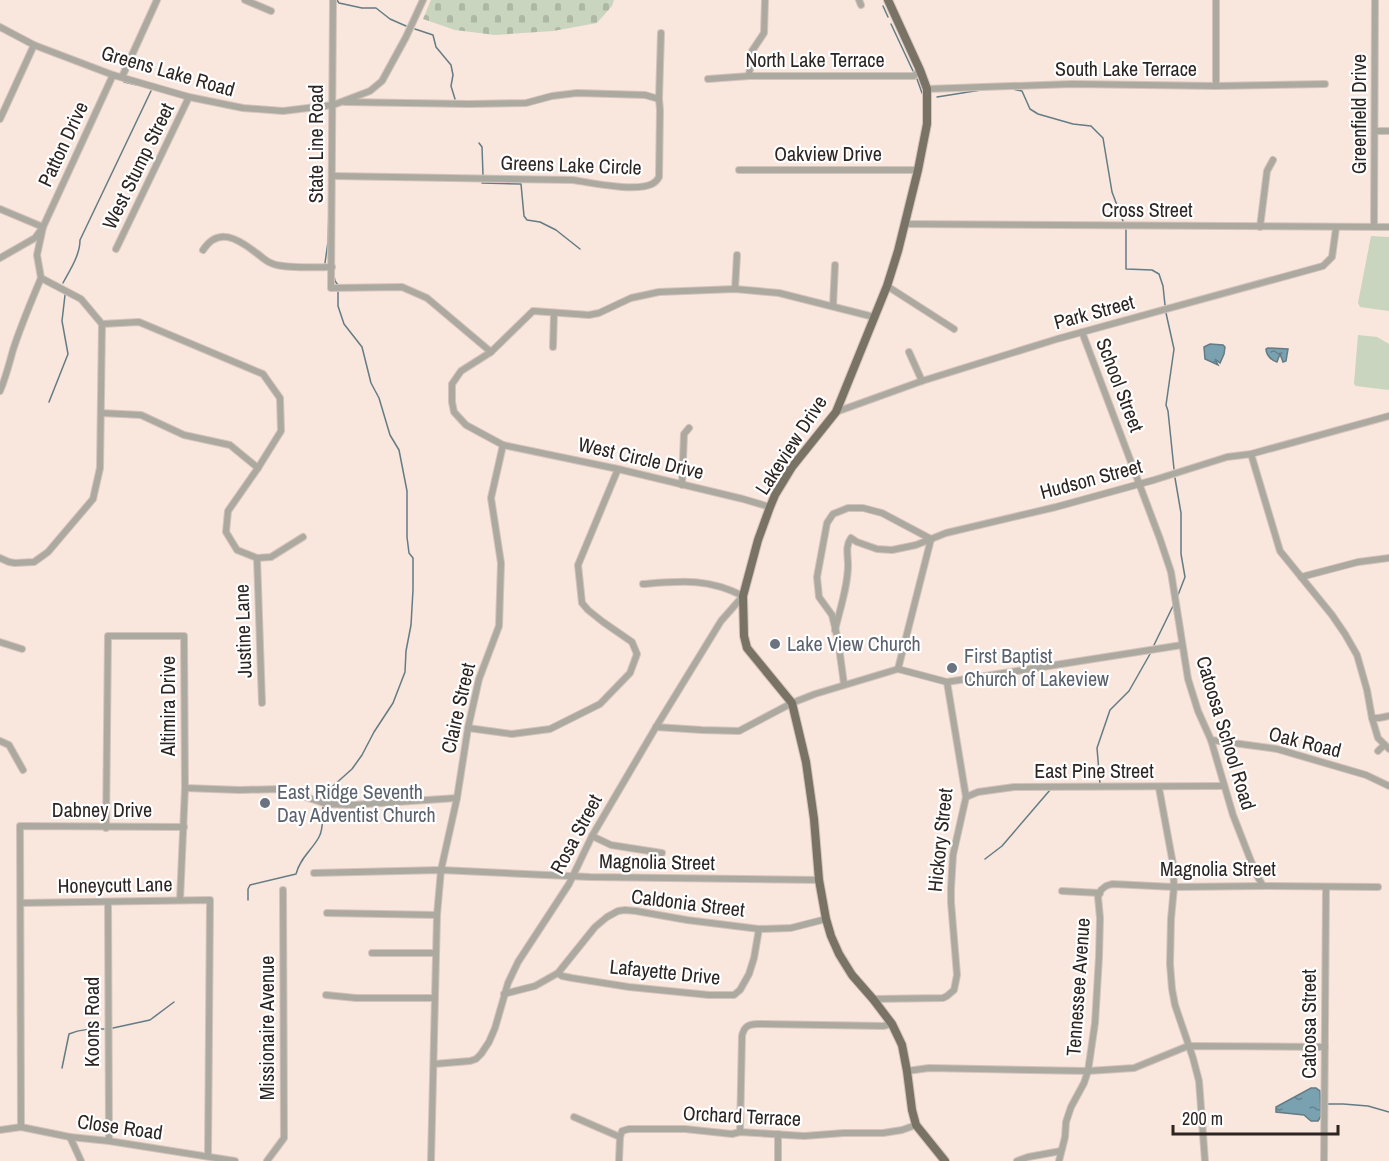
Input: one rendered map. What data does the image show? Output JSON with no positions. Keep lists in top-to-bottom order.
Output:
{
  "streets": {
    "main road": ["Lakeview Drive"],
    "street": [
      "North Lake Terrace",
      "South Lake Terrace",
      "Greens Lake Road",
      "Greenfield Drive",
      "Patton Drive",
      "State Line Road",
      "Oakview Drive",
      "Greens Lake Circle",
      "West Stump Street",
      "Cross Street",
      "Park Street",
      "School Street",
      "West Circle Drive",
      "Hudson Street",
      "Justine Lane",
      "Altimira Drive",
      "Claire Street",
      "Catoosa School Road",
      "Oak Road",
      "East Pine Street",
      "Dabney Drive",
      "Rosa Street",
      "Hickory Street",
      "Magnolia Street",
      "Honeycutt Lane",
      "Caldonia Street",
      "Lafayette Drive",
      "Tennessee Avenue",
      "Koons Road",
      "Catoosa Street",
      "Missionaire Avenue",
      "Orchard Terrace",
      "Close Road"
    ]
  },
  "crossings": [
    ["North Lake Terrace", "Lakeview Drive"],
    ["South Lake Terrace", "Lakeview Drive"],
    ["Greens Lake Road", "Patton Drive"],
    ["Greens Lake Road", "State Line Road"],
    ["Greens Lake Road", "West Stump Street"],
    ["Greenfield Drive", "Cross Street"],
    ["State Line Road", "Greens Lake Circle"],
    ["State Line Road", "West Circle Drive"],
    ["Oakview Drive", "Lakeview Drive"],
    ["Cross Street", "Park Street"],
    ["Cross Street", "Lakeview Drive"],
    ["Park Street", "School Street"],
    ["Park Street", "Lakeview Drive"],
    ["School Street", "Hudson Street"],
    ["School Street", "Catoosa School Road"],
    ["Lakeview Drive", "West Circle Drive"],
    ["Lakeview Drive", "Rosa Street"],
    ["Lakeview Drive", "Hickory Street"],
    ["Lakeview Drive", "Magnolia Street"],
    ["Lakeview Drive", "Caldonia Street"],
    ["Lakeview Drive", "Orchard Terrace"],
    ["West Circle Drive", "Claire Street"],
    ["Hudson Street", "Catoosa School Road"],
    ["Altimira Drive", "Dabney Drive"],
    ["Altimira Drive", "Honeycutt Lane"],
    ["Claire Street", "Rosa Street"],
    ["Claire Street", "Magnolia Street"],
    ["Catoosa School Road", "Oak Road"],
    ["Catoosa School Road", "East Pine Street"],
    ["Catoosa School Road", "Magnolia Street"],
    ["East Pine Street", "Hickory Street"],
    ["Dabney Drive", "Honeycutt Lane"],
    ["Rosa Street", "Magnolia Street"],
    ["Rosa Street", "Caldonia Street"],
    ["Magnolia Street", "Tennessee Avenue"],
    ["Magnolia Street", "Catoosa Street"],
    ["Honeycutt Lane", "Koons Road"],
    ["Honeycutt Lane", "Close Road"],
    ["Caldonia Street", "Lafayette Drive"],
    ["Koons Road", "Close Road"]
  ],
  "places": ["Lake View Church", "First Baptist Church of Lakeview", "East Ridge Seventh Day Adventist Church"],
  "scale_bar": "200 m"
}
